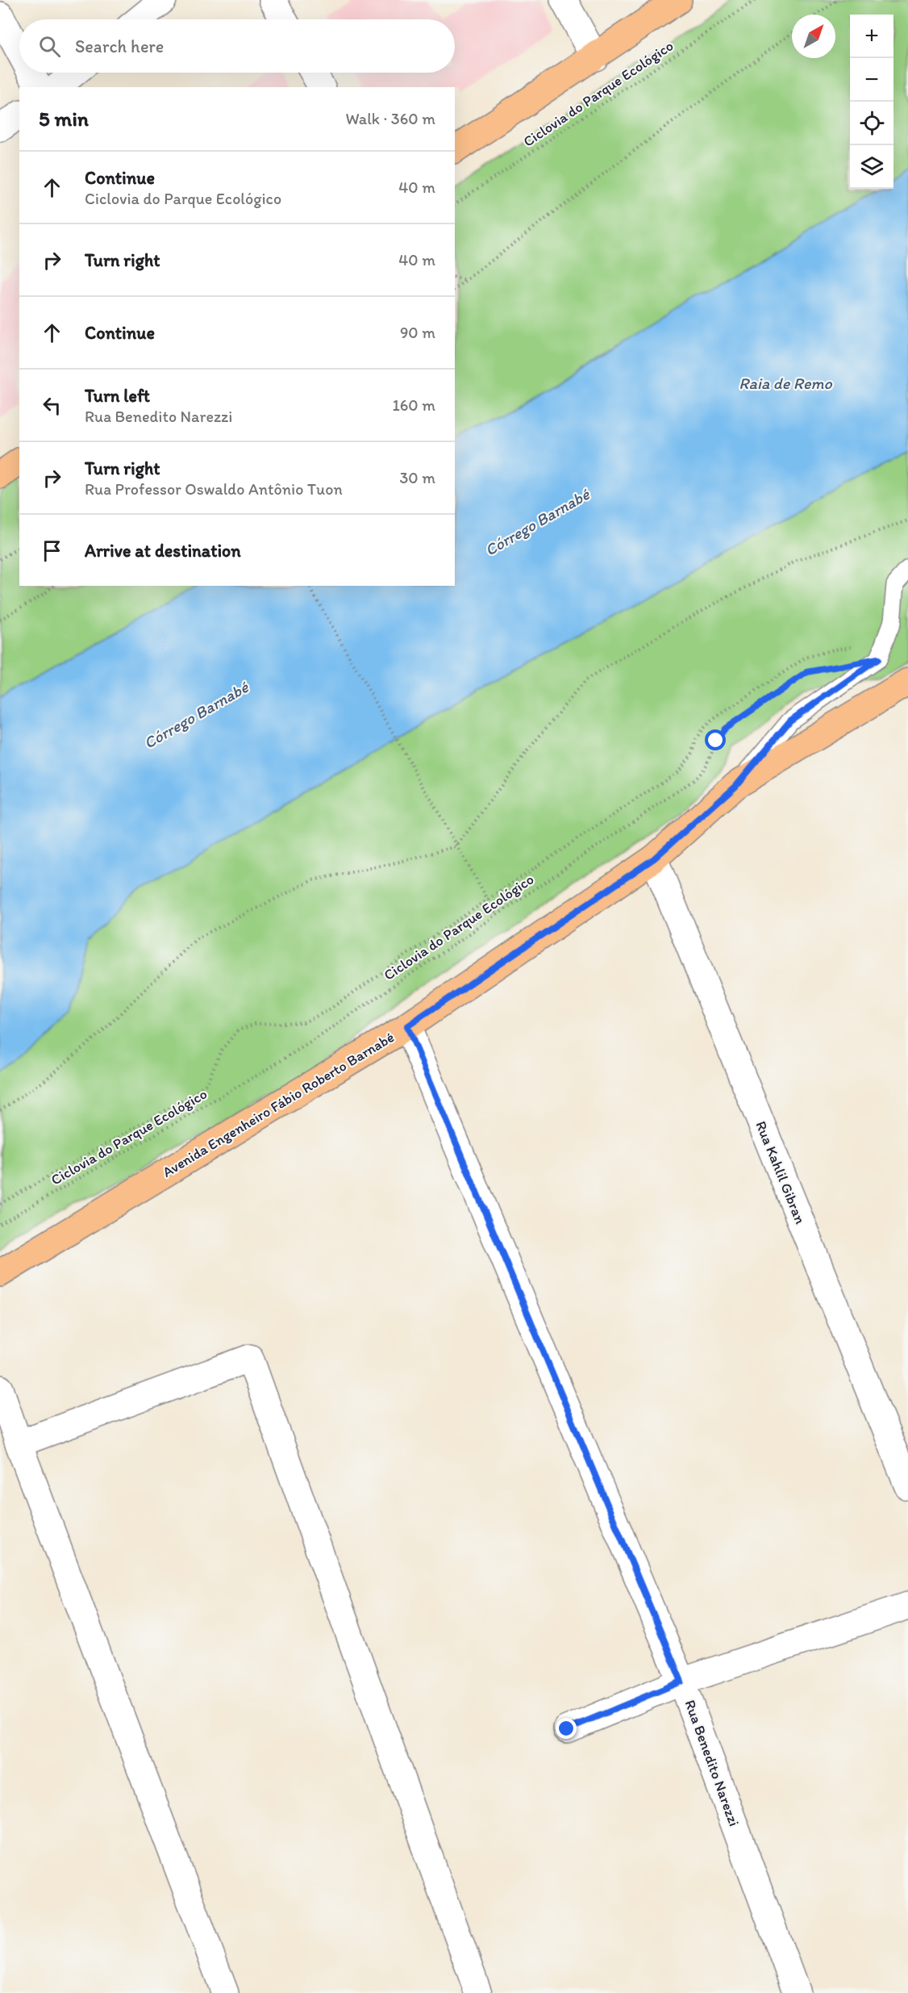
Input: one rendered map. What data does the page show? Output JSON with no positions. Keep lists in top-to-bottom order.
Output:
{
  "streets": {
    "main road": ["Avenida Engenheiro Fábio Roberto Barnabé"],
    "street": ["Rua Kahlil Gibran", "Rua Benedito Narezzi"],
    "path": ["Ciclovia do Parque Ecológico"]
  },
  "crossings": [
    ["Avenida Engenheiro Fábio Roberto Barnabé", "Rua Kahlil Gibran"],
    ["Avenida Engenheiro Fábio Roberto Barnabé", "Rua Benedito Narezzi"]
  ],
  "water": ["Raia de Remo", "Córrego Barnabé"],
  "north": "top right",
  "page": {
    "map_buttons": ["+", "−"],
    "search": "Search here",
    "heading": ["5 min", "Walk · 360 m"],
    "list": [
      ["Continue", "Ciclovia do Parque Ecológico", "40 m"],
      ["Turn right", "40 m"],
      ["Continue", "90 m"],
      ["Turn left", "Rua Benedito Narezzi", "160 m"],
      ["Turn right", "Rua Professor Oswaldo Antônio Tuon", "30 m"],
      "Arrive at destination"
    ]
  }
}
